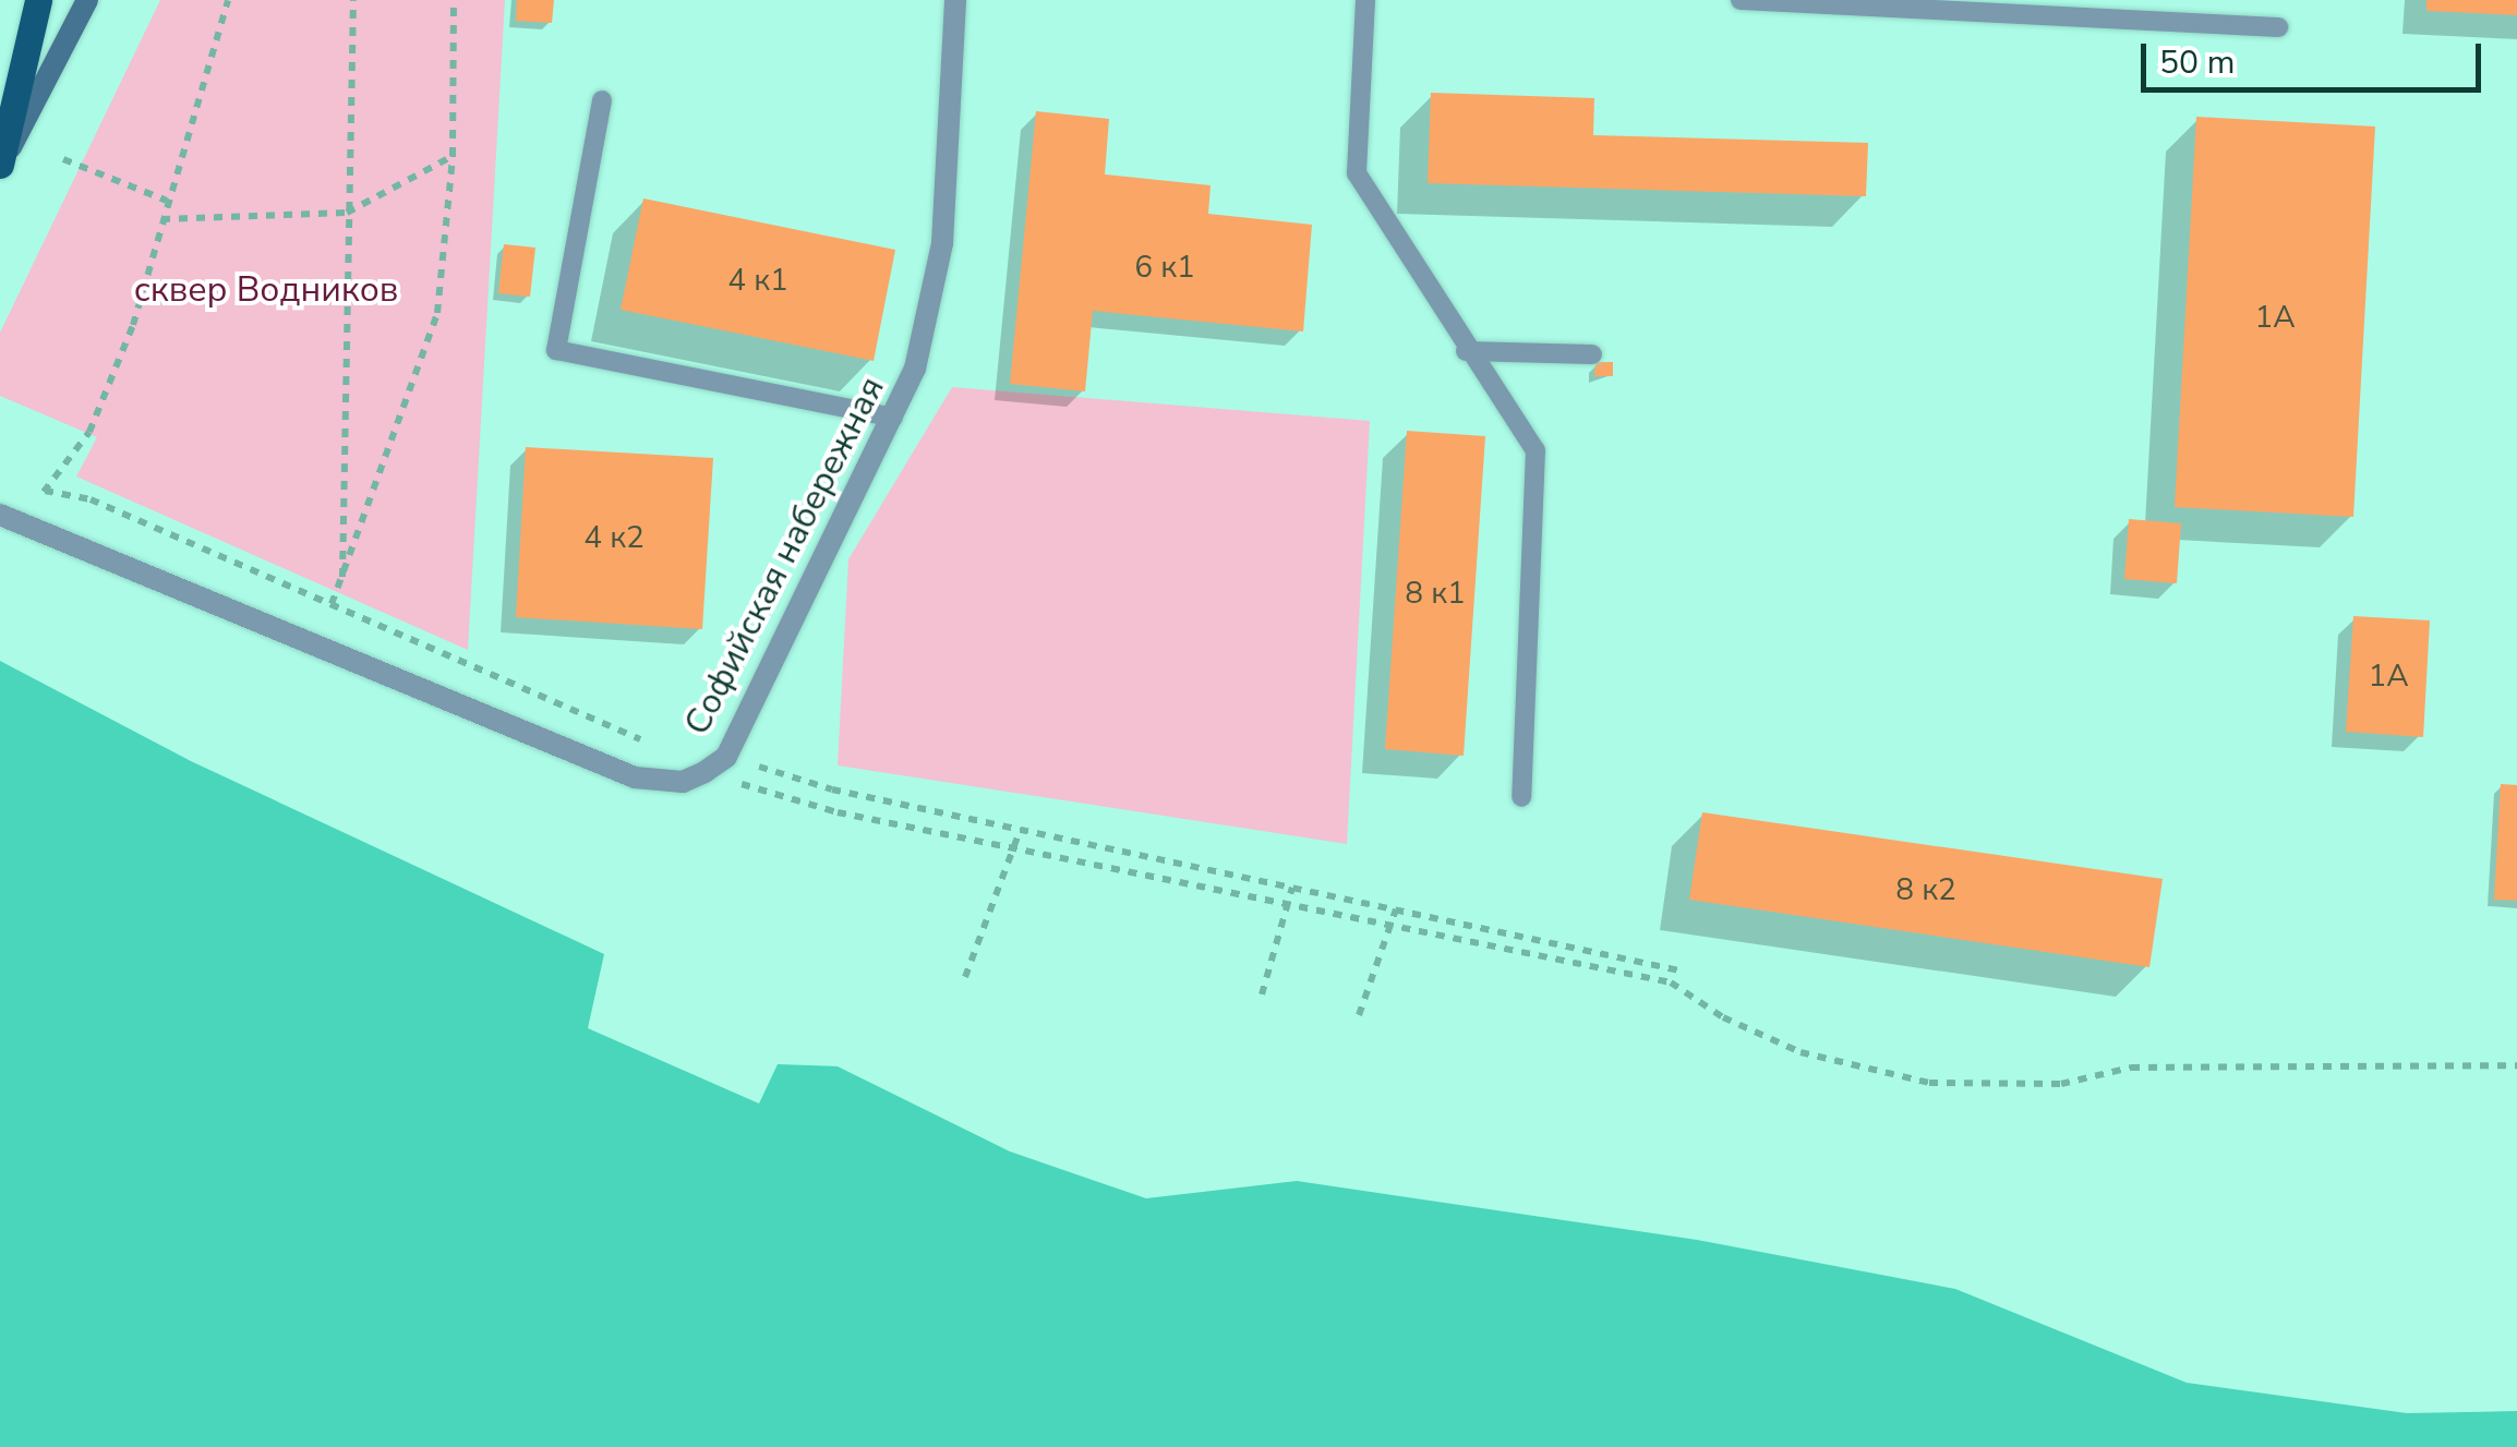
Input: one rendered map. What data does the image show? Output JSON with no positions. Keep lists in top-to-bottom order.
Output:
{
  "streets": {
    "street": ["Софийская набережная"]
  },
  "parks": ["сквер Водников"],
  "house_numbers": [
    "6 к1",
    "4 к1",
    "1А",
    "4 к2",
    "8 к1",
    "1А",
    "8 к2"
  ],
  "scale_bar": "50 m"
}
